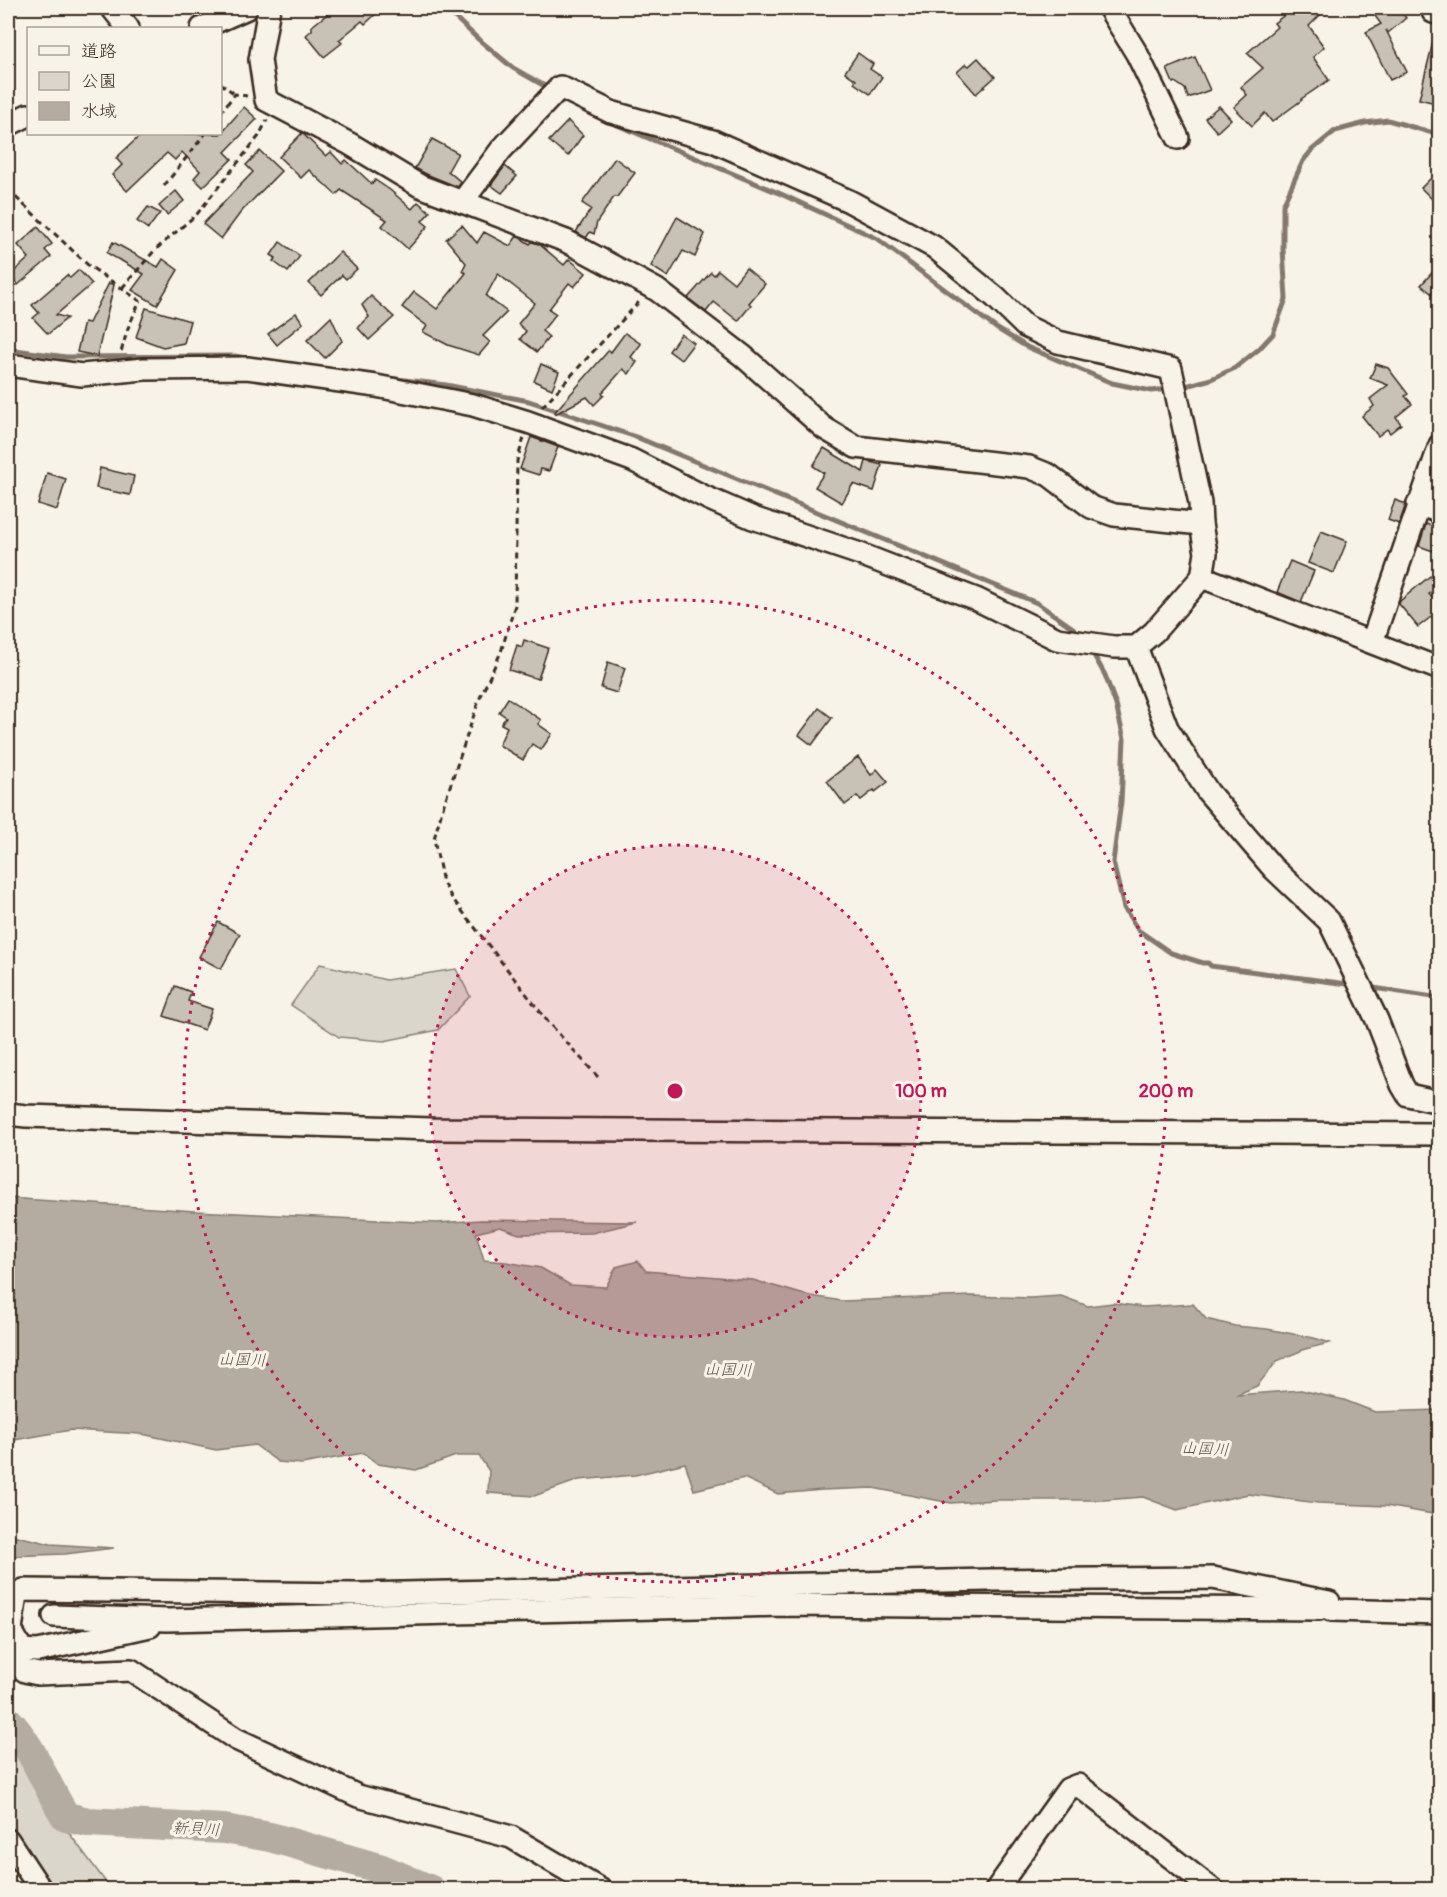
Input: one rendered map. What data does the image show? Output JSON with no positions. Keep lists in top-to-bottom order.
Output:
{
  "water": ["山国川", "新貝川"],
  "legend": ["道路", "公園", "水域"],
  "rings": ["100 m", "200 m"]
}
